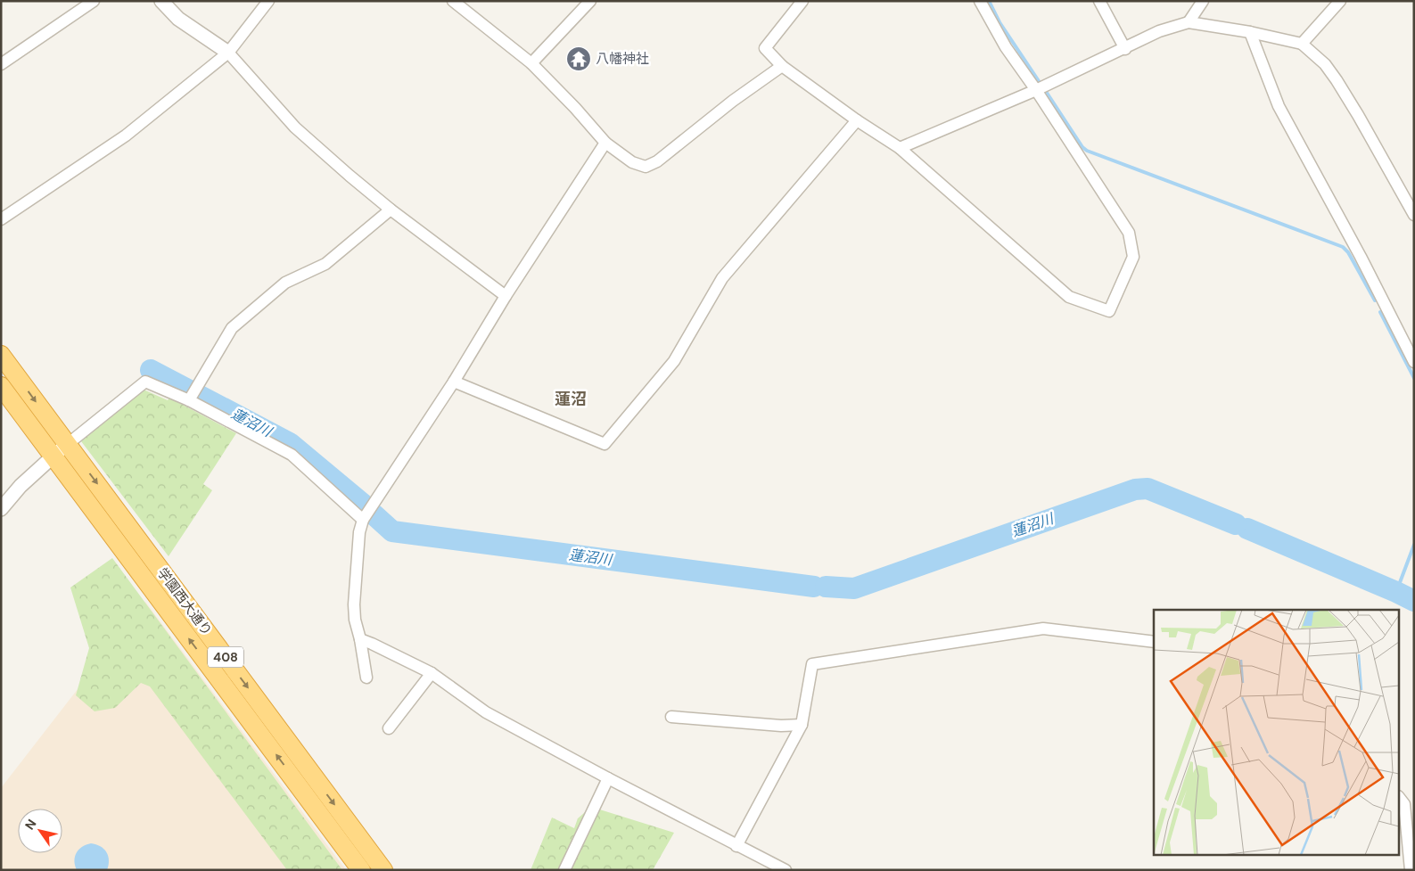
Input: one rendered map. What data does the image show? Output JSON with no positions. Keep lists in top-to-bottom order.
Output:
{
  "streets": {
    "highway": ["学園西大通り", "408"]
  },
  "districts": ["蓮沼"],
  "water": ["蓮沼川"],
  "places": {
    "temple": ["八幡神社"]
  },
  "north": "top left"
}
